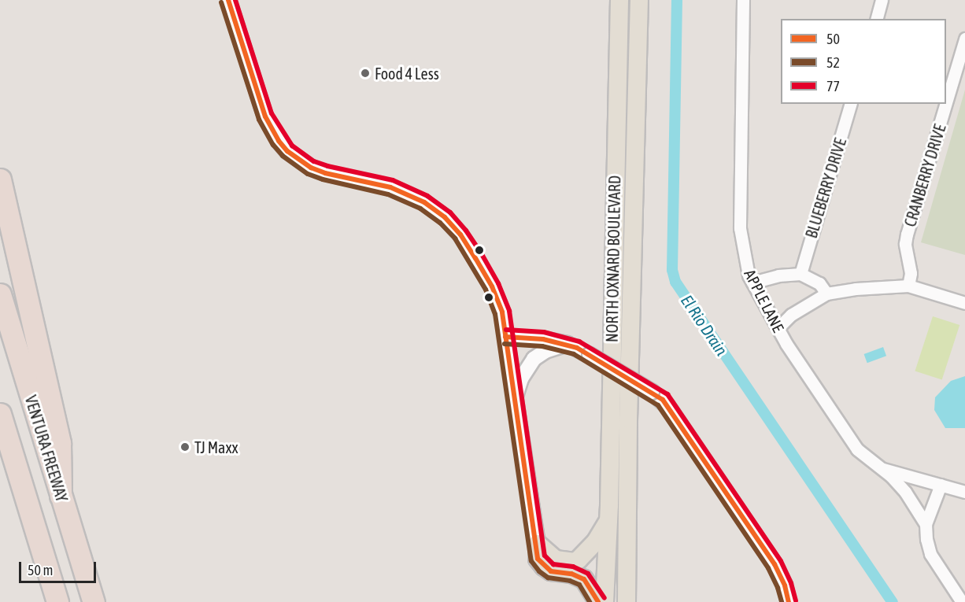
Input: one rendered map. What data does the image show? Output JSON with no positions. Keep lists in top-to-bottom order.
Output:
{
  "streets": {
    "highway": ["VENTURA FREEWAY"],
    "main road": ["NORTH OXNARD BOULEVARD"],
    "street": ["CRANBERRY DRIVE", "BLUEBERRY DRIVE", "APPLE LANE"]
  },
  "water": ["El Rio Drain"],
  "places": ["Food 4 Less", "TJ Maxx"],
  "lines": ["transit line 50", "transit line 77", "transit line 52"],
  "legend": ["50", "52", "77"],
  "scale_bar": "50 m"
}
